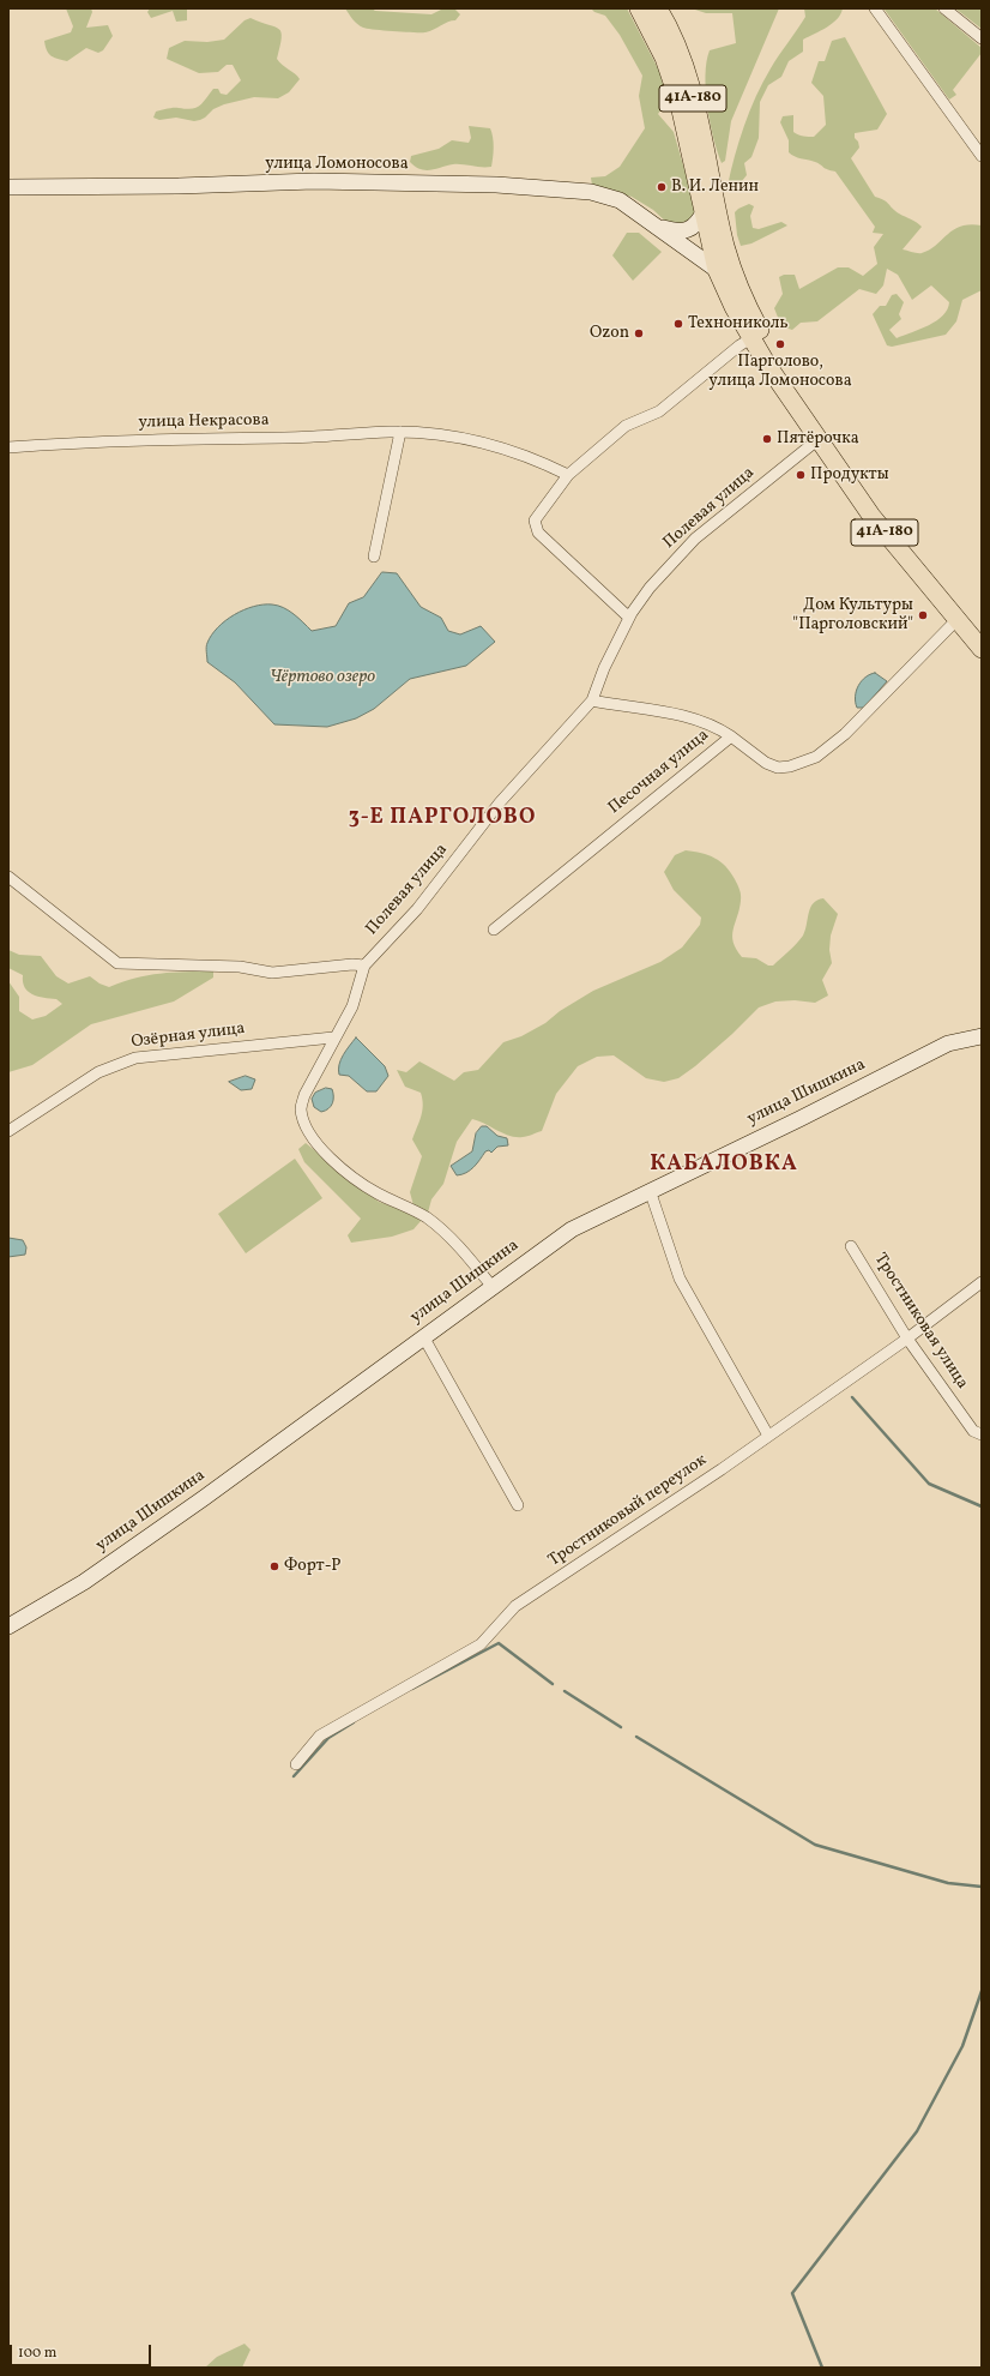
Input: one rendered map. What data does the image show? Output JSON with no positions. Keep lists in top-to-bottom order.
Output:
{
  "streets": {
    "main road": ["41А-180"],
    "street": [
      "улица Ломоносова",
      "улица Некрасова",
      "Полевая улица",
      "Песочная улица",
      "Озёрная улица",
      "улица Шишкина",
      "Тростниковая улица",
      "Тростниковый переулок"
    ]
  },
  "crossings": [
    ["41А-180", "улица Ломоносова"],
    ["41А-180", "Полевая улица"],
    ["41А-180", "Песочная улица"],
    ["Тростниковая улица", "Тростниковый переулок"]
  ],
  "districts": ["3-Е ПАРГОЛОВО", "КАБАЛОВКА"],
  "water": ["Чёртово озеро"],
  "places": [
    "В. И. Ленин",
    "Технониколь",
    "Ozon",
    "Парголово, улица Ломоносова",
    "Пятёрочка",
    "Продукты",
    "Дом Культуры \"Парголовский\"",
    "Форт-Р"
  ],
  "scale_bar": "100 m"
}
